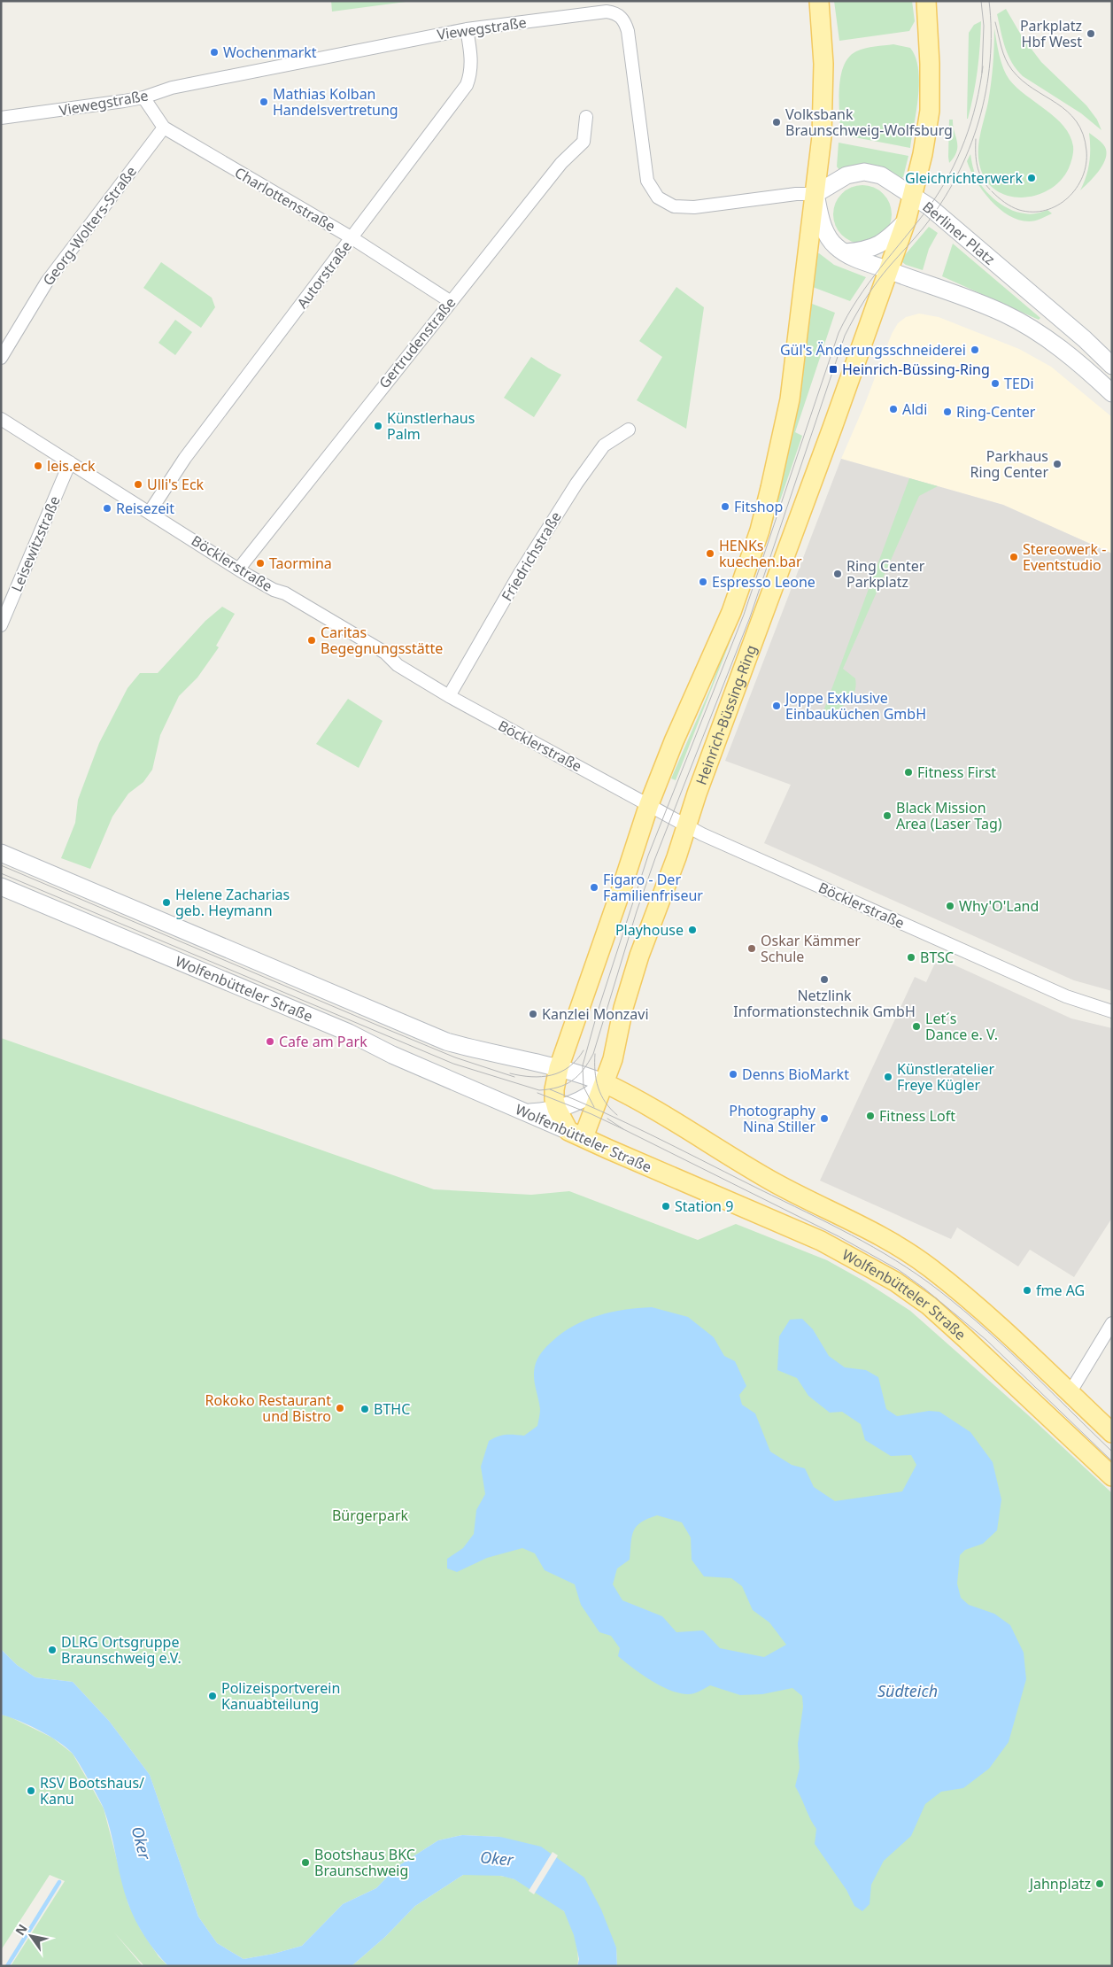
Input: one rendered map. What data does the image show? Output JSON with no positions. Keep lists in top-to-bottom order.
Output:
{
  "streets": {
    "main road": ["Berliner Platz", "Heinrich-Büssing-Ring", "Wolfenbütteler Straße"],
    "street": [
      "Viewegstraße",
      "Charlottenstraße",
      "Georg-Wolters-Straße",
      "Autorstraße",
      "Gertrudenstraße",
      "Leisewitzstraße",
      "Friedrichstraße",
      "Böcklerstraße"
    ]
  },
  "crossings": [
    ["Viewegstraße", "Berliner Platz"],
    ["Viewegstraße", "Autorstraße"],
    ["Viewegstraße", "Heinrich-Büssing-Ring"],
    ["Charlottenstraße", "Georg-Wolters-Straße"],
    ["Charlottenstraße", "Autorstraße"],
    ["Charlottenstraße", "Gertrudenstraße"],
    ["Berliner Platz", "Heinrich-Büssing-Ring"],
    ["Autorstraße", "Böcklerstraße"],
    ["Gertrudenstraße", "Böcklerstraße"],
    ["Leisewitzstraße", "Böcklerstraße"],
    ["Friedrichstraße", "Böcklerstraße"],
    ["Böcklerstraße", "Heinrich-Büssing-Ring"],
    ["Heinrich-Büssing-Ring", "Wolfenbütteler Straße"]
  ],
  "water": ["Südteich", "Oker"],
  "parks": ["Bürgerpark"],
  "places": {
    "other": [
      "Parkplatz Hbf West",
      "Wochenmarkt",
      "Mathias Kolban Handelsvertretung",
      "Volksbank Braunschweig-Wolfsburg",
      "Gleichrichterwerk",
      "Gül's Änderungsschneiderei",
      "TEDi",
      "Aldi",
      "Ring-Center",
      "Künstlerhaus Palm",
      "Parkhaus Ring Center",
      "leis.eck",
      "Ulli's Eck",
      "Fitshop",
      "Reisezeit",
      "HENKs kuechen.bar",
      "Stereowerk - Eventstudio",
      "Taormina",
      "Ring Center Parkplatz",
      "Espresso Leone",
      "Caritas Begegnungsstätte",
      "Joppe Exklusive Einbauküchen GmbH",
      "Fitness First",
      "Black Mission Area (Laser Tag)",
      "Figaro - Der Familienfriseur",
      "Helene Zacharias geb. Heymann",
      "Why'O'Land",
      "Playhouse",
      "Oskar Kämmer Schule",
      "BTSC",
      "Netzlink Informationstechnik GmbH",
      "Kanzlei Monzavi",
      "Let´s Dance e. V.",
      "Cafe am Park",
      "Denns BioMarkt",
      "Künstleratelier Freye Kügler",
      "Fitness Loft",
      "Photography Nina Stiller",
      "Station 9",
      "fme AG",
      "Rokoko Restaurant und Bistro",
      "BTHC",
      "DLRG Ortsgruppe Braunschweig e.V.",
      "Polizeisportverein Kanuabteilung",
      "RSV Bootshaus/ Kanu",
      "Bootshaus BKC Braunschweig",
      "Jahnplatz"
    ],
    "transit": ["Heinrich-Büssing-Ring"]
  },
  "north": "top left"
}
